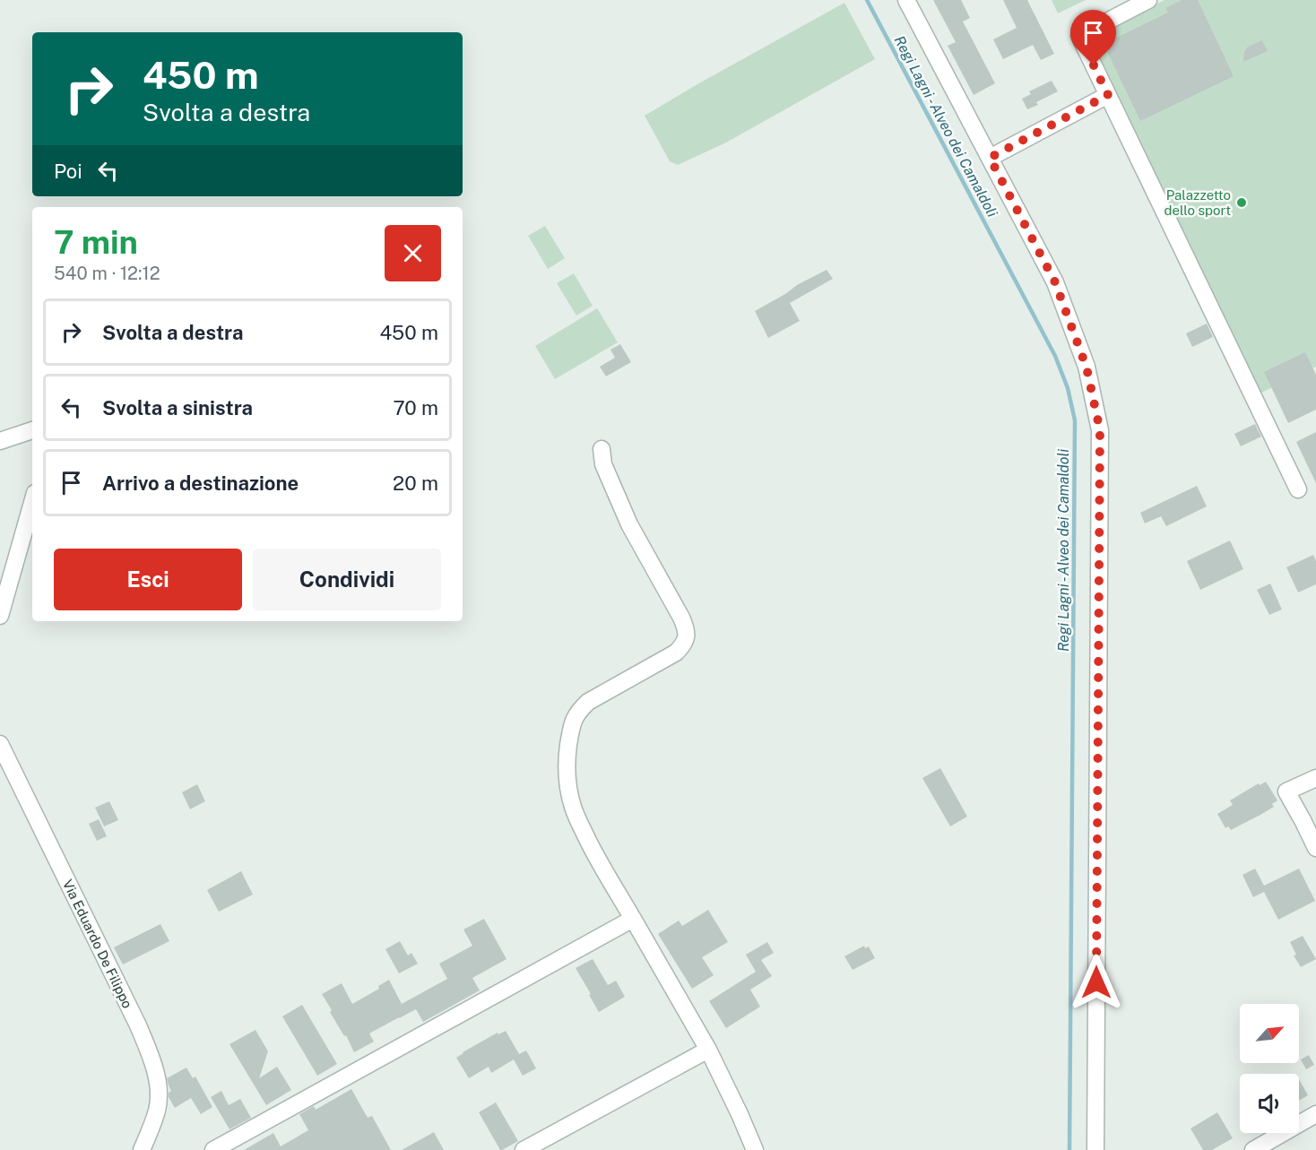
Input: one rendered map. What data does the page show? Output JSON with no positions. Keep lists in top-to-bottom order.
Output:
{
  "streets": {
    "street": ["Via Eduardo De Filippo"]
  },
  "water": ["Regi Lagni - Alveo dei Camaldoli"],
  "places": ["Palazzetto dello sport"],
  "north": "top right",
  "page": {
    "turn": ["450 m", "Svolta a destra"],
    "then": "Poi",
    "heading": ["7 min", "540 m · 12:12"],
    "list": [
      {
        "name": "Svolta a destra",
        "value": "450 m"
      },
      {
        "name": "Svolta a sinistra",
        "value": "70 m"
      },
      {
        "name": "Arrivo a destinazione",
        "value": "20 m"
      }
    ],
    "buttons": ["Esci", "Condividi"]
  }
}
